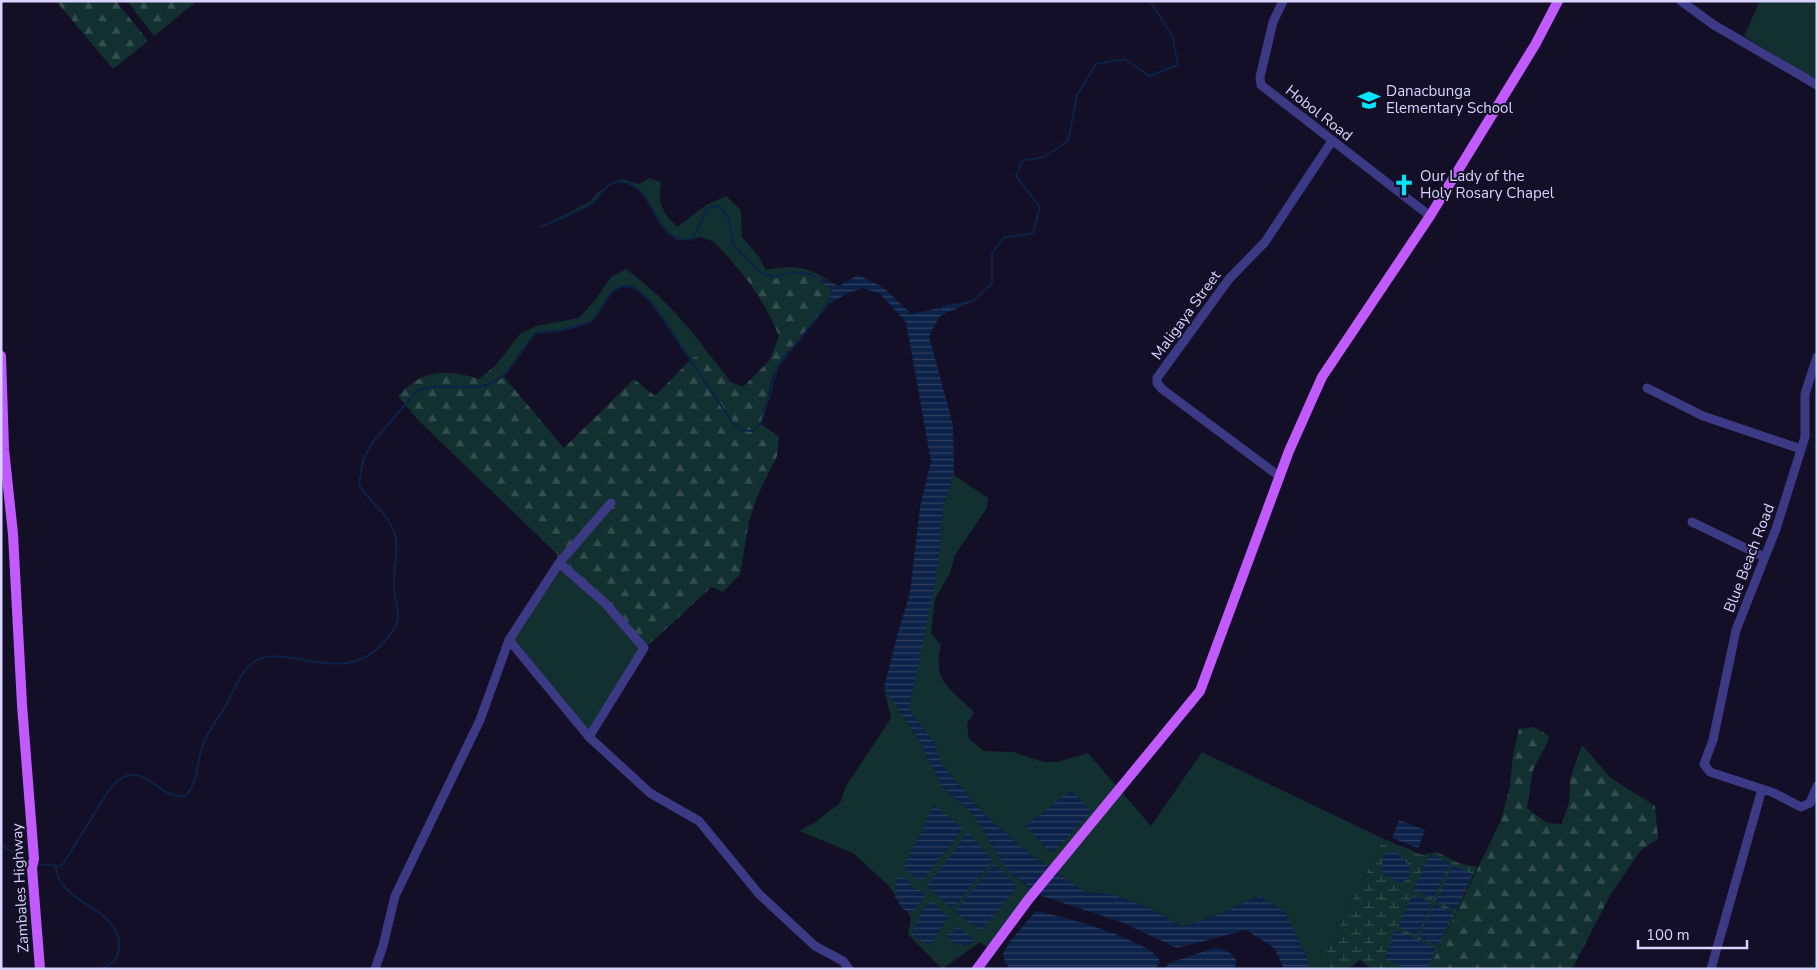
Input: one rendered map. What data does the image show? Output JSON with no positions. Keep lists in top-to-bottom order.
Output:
{
  "streets": {
    "main road": ["Zambales Highway"],
    "street": ["Hobol Road", "Maligaya Street", "Blue Beach Road"]
  },
  "crossings": [
    ["Hobol Road", "Maligaya Street"]
  ],
  "places": {
    "school or university": ["Danacbunga Elementary School"],
    "church": ["Our Lady of the Holy Rosary Chapel"]
  },
  "scale_bar": "100 m"
}
